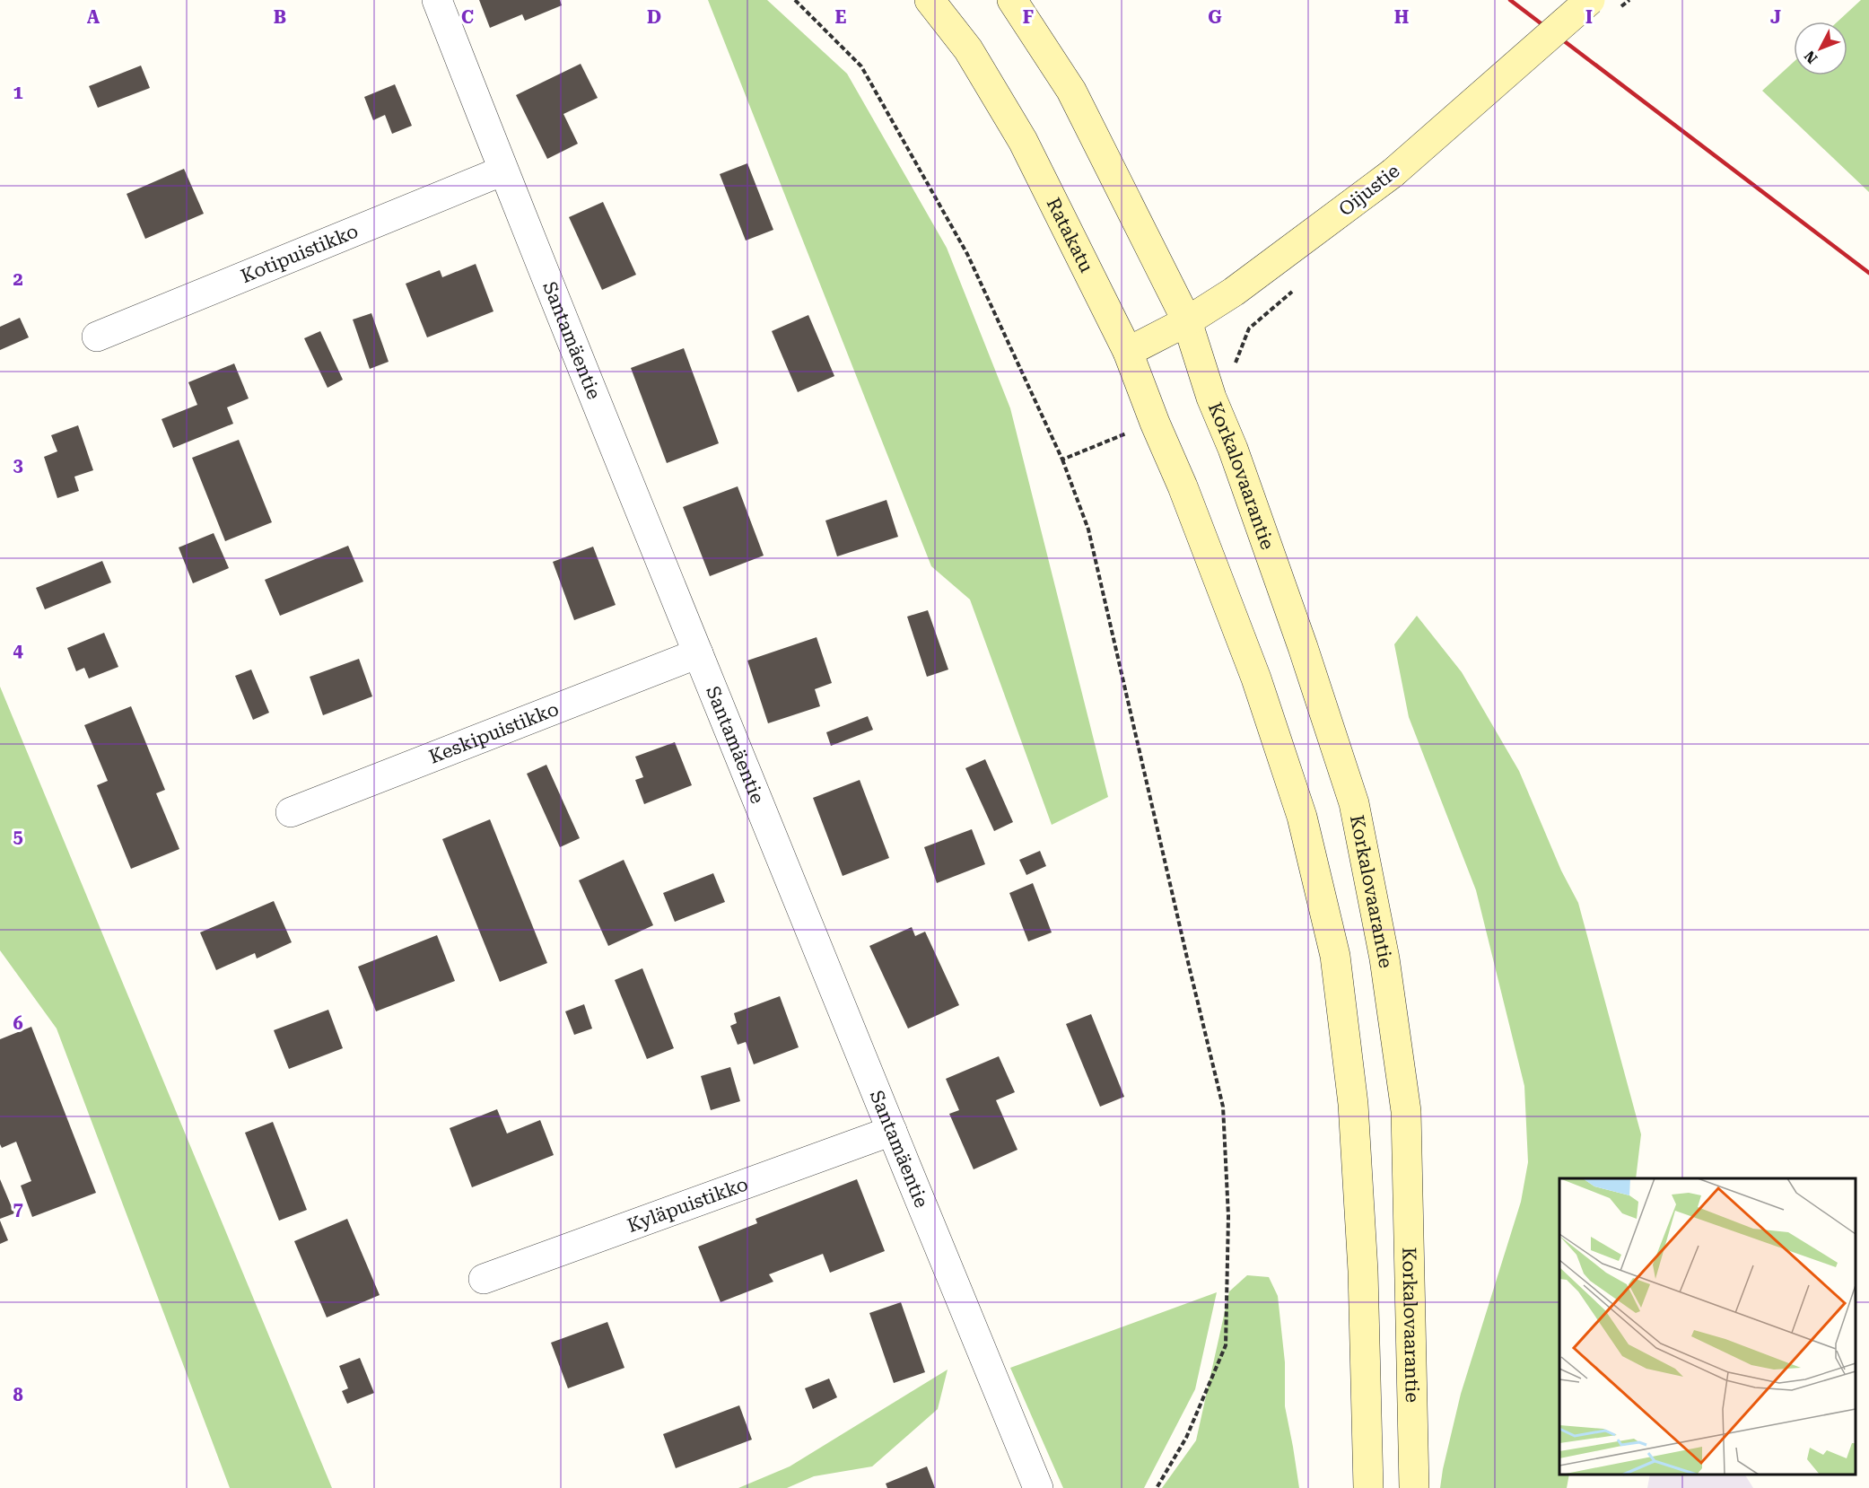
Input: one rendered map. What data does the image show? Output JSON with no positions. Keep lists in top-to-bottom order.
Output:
{
  "streets": {
    "street": [
      "Oijustie",
      "Ratakatu",
      "Kotipuistikko",
      "Santamäentie",
      "Korkalovaarantie",
      "Keskipuistikko",
      "Kyläpuistikko"
    ]
  },
  "crossings": [
    ["Oijustie", "Ratakatu"],
    ["Oijustie", "Korkalovaarantie"],
    ["Kotipuistikko", "Santamäentie"],
    ["Santamäentie", "Keskipuistikko"],
    ["Santamäentie", "Kyläpuistikko"]
  ],
  "north": "bottom left",
  "grid": {
    "columns": [
      "A",
      "B",
      "C",
      "D",
      "E",
      "F",
      "G",
      "H",
      "I",
      "J"
    ],
    "rows": [
      "1",
      "2",
      "3",
      "4",
      "5",
      "6",
      "7",
      "8"
    ]
  }
}
